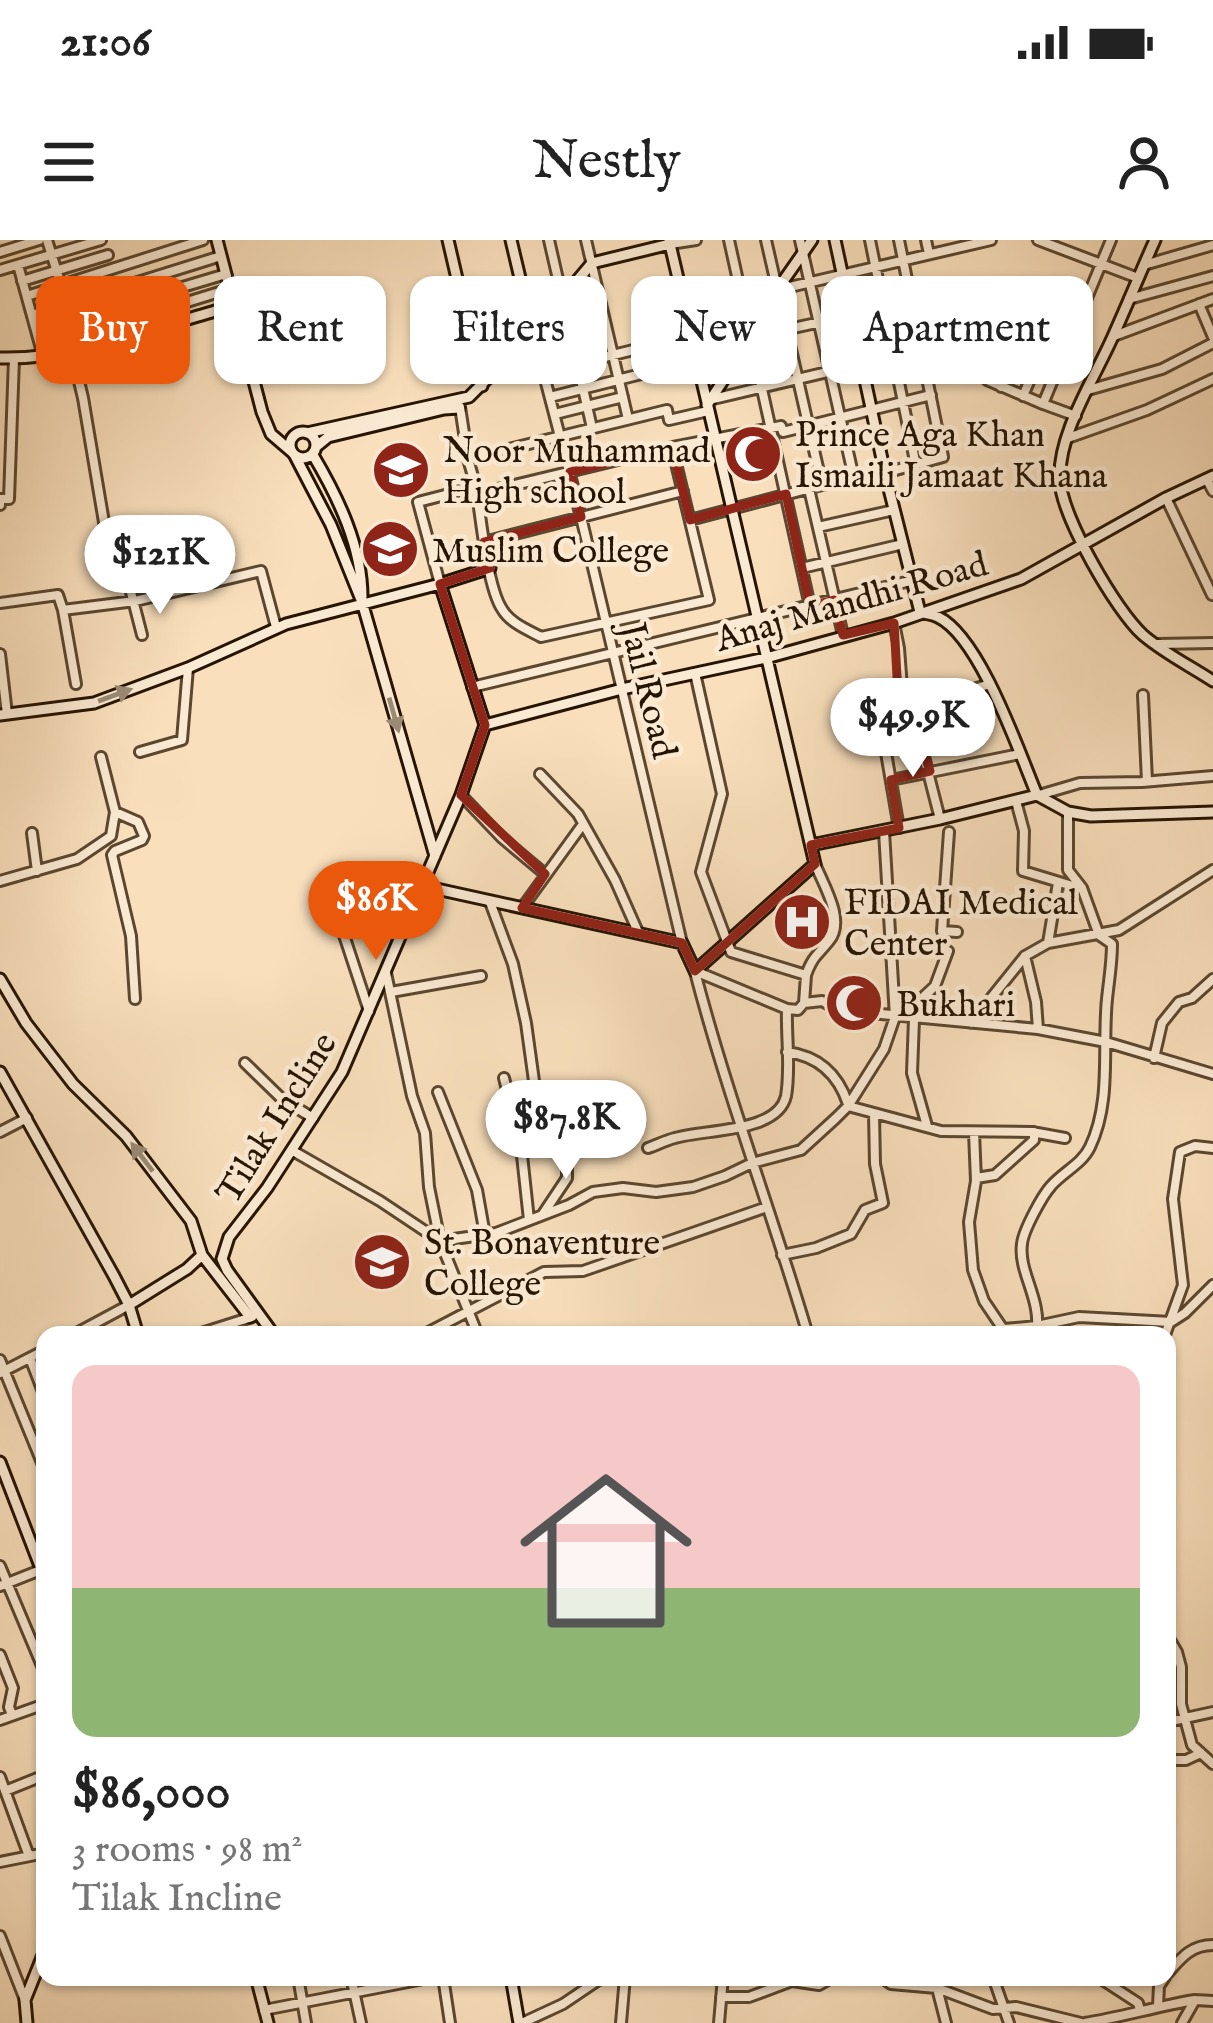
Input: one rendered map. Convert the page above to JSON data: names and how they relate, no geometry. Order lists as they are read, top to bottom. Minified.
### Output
{"streets":{"street":["Anaj Mandhi Road","Jail Road","Tilak Incline"]},"crossings":[["Anaj Mandhi Road","Jail Road"],["Anaj Mandhi Road","Tilak Incline"]],"places":{"mosque":["Prince Aga Khan Ismaili Jamaat Khana","Bukhari"],"school or university":["Noor Muhammad High school","Muslim College","St. Bonaventure College"],"hospital":["FIDAI Medical Center"]},"page":{"status":"21:06","header":"Nestly","chip":["Buy","Rent","Filters","New","Apartment"],"price":["$121K","$49.9K","$86K","$87.8K"],"list":[{"name":"$86,000","note":"3 rooms · 98 m² · Tilak Incline"}]}}
